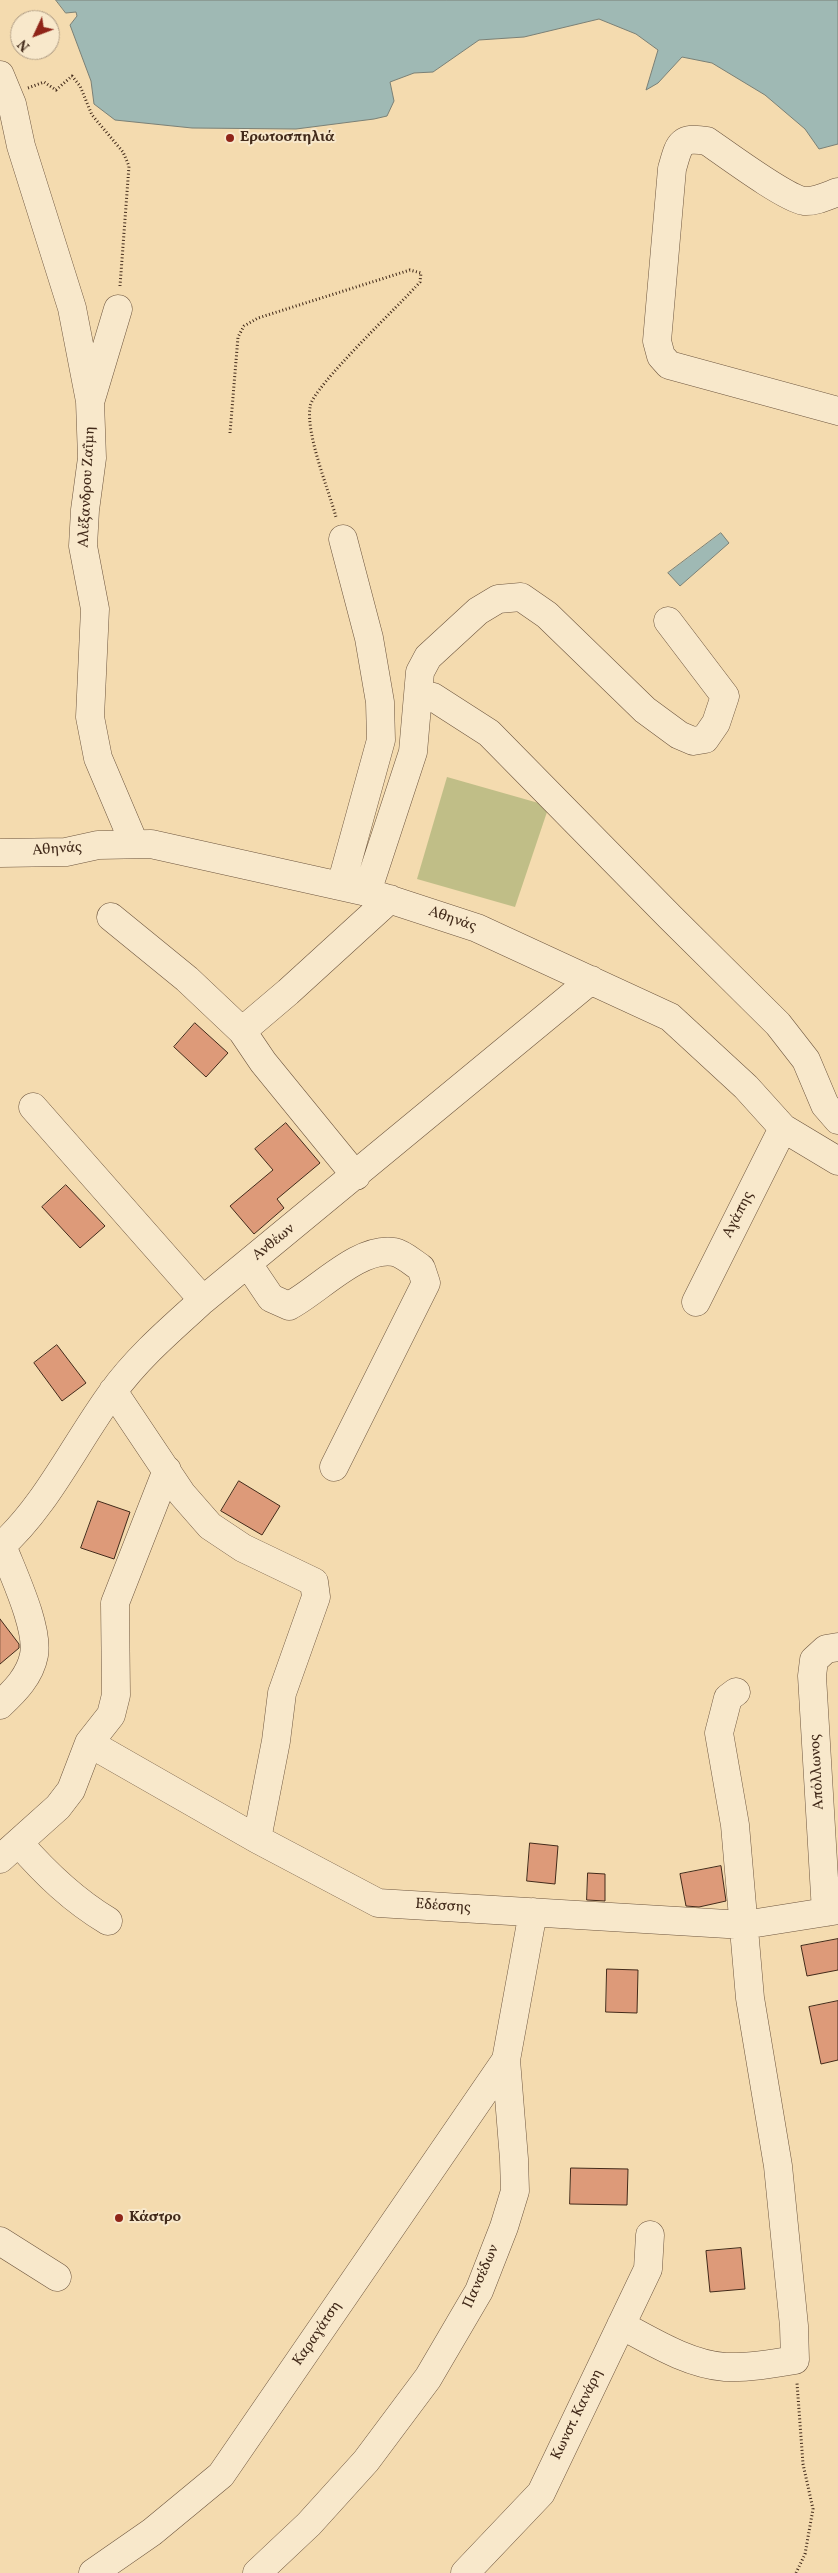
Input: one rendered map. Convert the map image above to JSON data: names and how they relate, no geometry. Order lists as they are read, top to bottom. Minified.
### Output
{"streets":{"street":["Αλέξανδρου Ζαΐμη","Αθηνάς","Αγάπης","Ανθέων","Απόλλωνος","Εδέσσης","Πανσέδων","Καραγάτση","Κωνστ. Κανάρη"]},"crossings":[["Αλέξανδρου Ζαΐμη","Αθηνάς"],["Αθηνάς","Αγάπης"],["Αθηνάς","Ανθέων"],["Απόλλωνος","Εδέσσης"],["Εδέσσης","Πανσέδων"],["Πανσέδων","Καραγάτση"]],"places":["Ερωτοσπηλιά","Κάστρο"],"north":"bottom left"}
